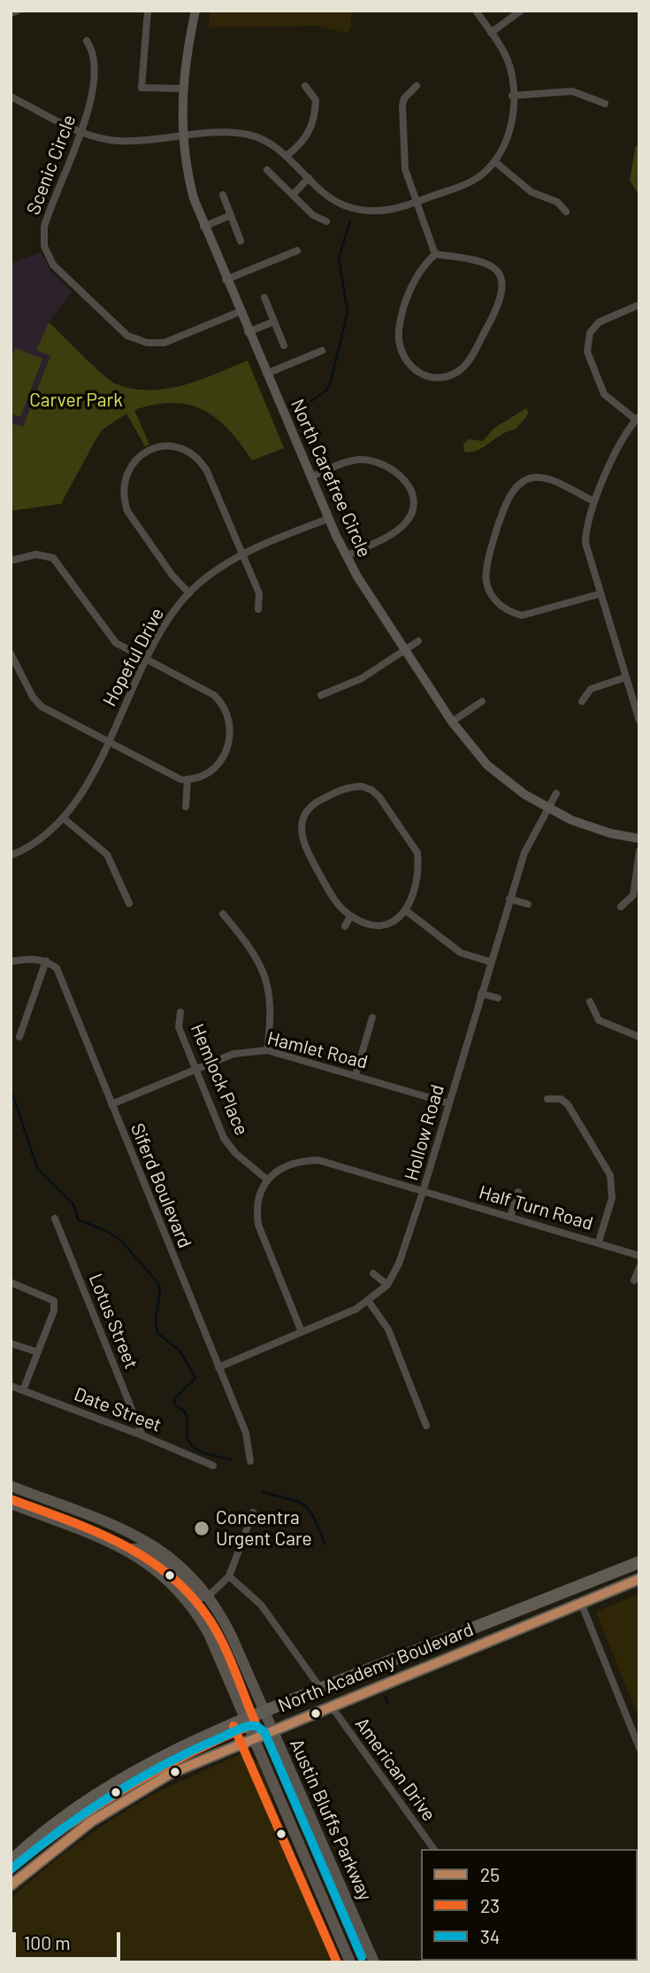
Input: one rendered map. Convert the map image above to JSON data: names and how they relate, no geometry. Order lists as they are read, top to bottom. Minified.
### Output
{"streets":{"highway":["North Academy Boulevard"],"main road":["North Carefree Circle","Austin Bluffs Parkway"],"street":["Scenic Circle","Hopeful Drive","Hamlet Road","Hemlock Place","Hollow Road","Siferd Boulevard","Half Turn Road","Lotus Street","Date Street","American Drive"]},"crossings":[["Scenic Circle","North Carefree Circle"],["North Carefree Circle","Hopeful Drive"],["North Carefree Circle","Hollow Road"],["Hamlet Road","Hemlock Place"],["Hamlet Road","Hollow Road"],["Hamlet Road","Siferd Boulevard"],["Hemlock Place","Half Turn Road"],["Hollow Road","Siferd Boulevard"],["Hollow Road","Half Turn Road"],["Lotus Street","Date Street"],["North Academy Boulevard","American Drive"],["North Academy Boulevard","Austin Bluffs Parkway"]],"parks":["Carver Park"],"places":["Concentra Urgent Care"],"lines":["transit line 23","transit line 25","transit line 34"],"legend":["25","23","34"],"scale_bar":"100 m"}
